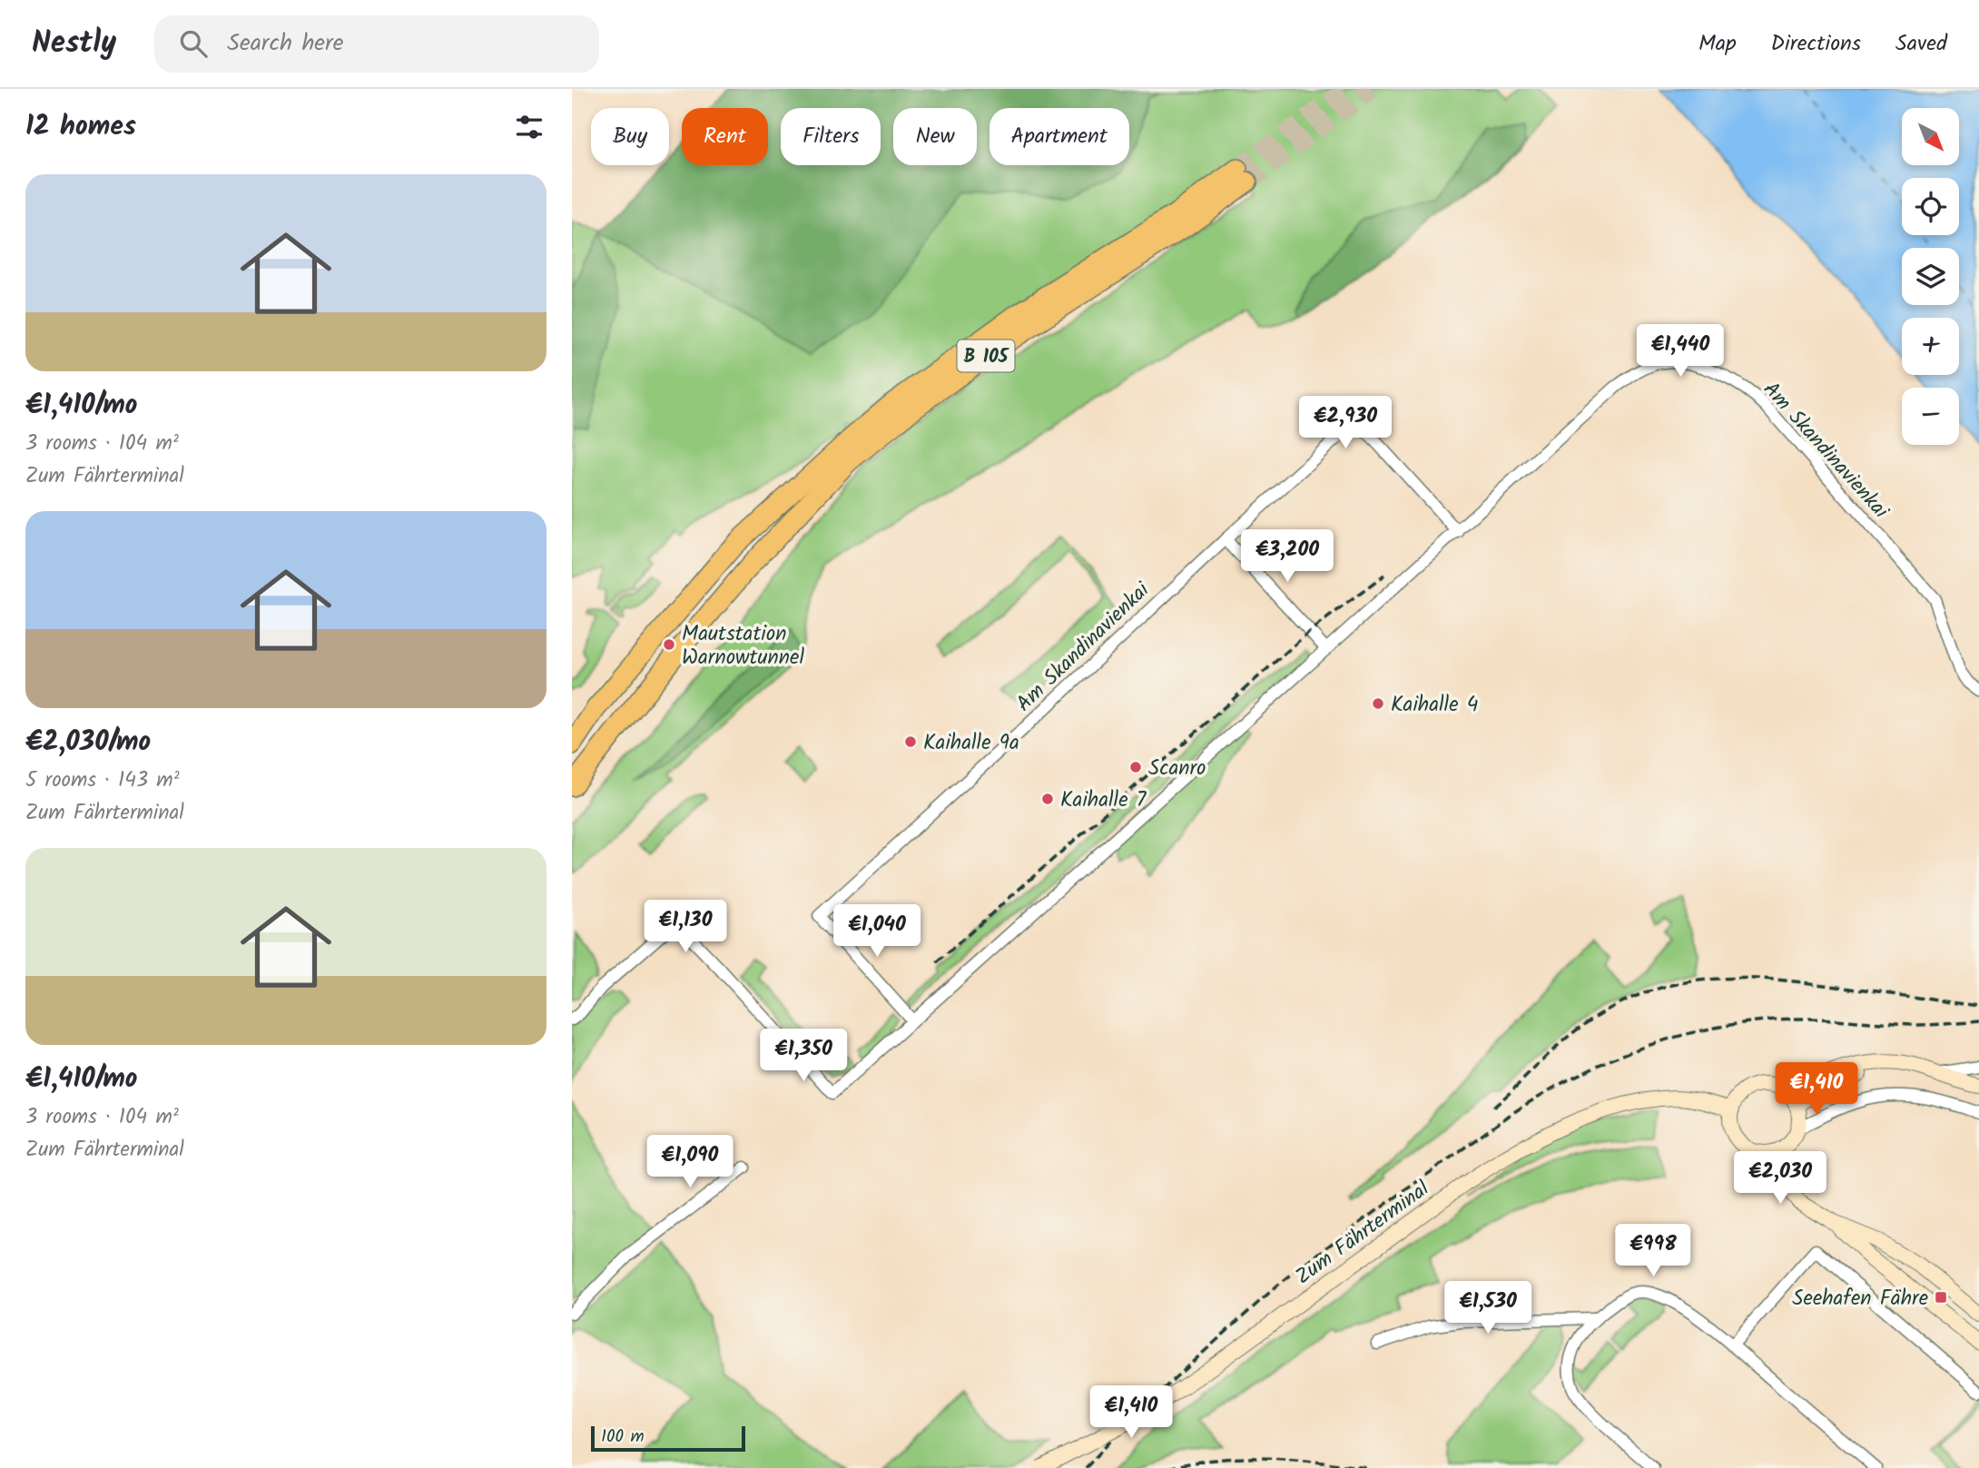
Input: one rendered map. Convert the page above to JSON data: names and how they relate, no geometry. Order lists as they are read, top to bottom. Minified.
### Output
{"streets":{"highway":["B 105"],"street":["Am Skandinavienkai","Zum Fährterminal"]},"places":{"other":["Mautstation Warnowtunnel","Kaihalle 4","Kaihalle 9a","Scanro","Kaihalle 7"],"transit":["Seehafen Fähre"]},"scale_bar":"100 m","north":"bottom right","page":{"header":"Nestly","search":"Search here","nav":["Map","Directions","Saved"],"heading":"12 homes","map_buttons":["+","−"],"chip":["Buy","Rent","Filters","New","Apartment"],"list":[{"name":"€1,410/mo","note":"3 rooms · 104 m² · Zum Fährterminal"},{"name":"€2,030/mo","note":"5 rooms · 143 m² · Zum Fährterminal"},{"name":"€1,410/mo","note":"3 rooms · 104 m² · Zum Fährterminal"}],"price":["€1,440","€2,930","€3,200","€1,130","€1,040","€1,350","€1,410","€1,090","€2,030","€998","€1,530","€1,410"],"scale":"100 m"}}
